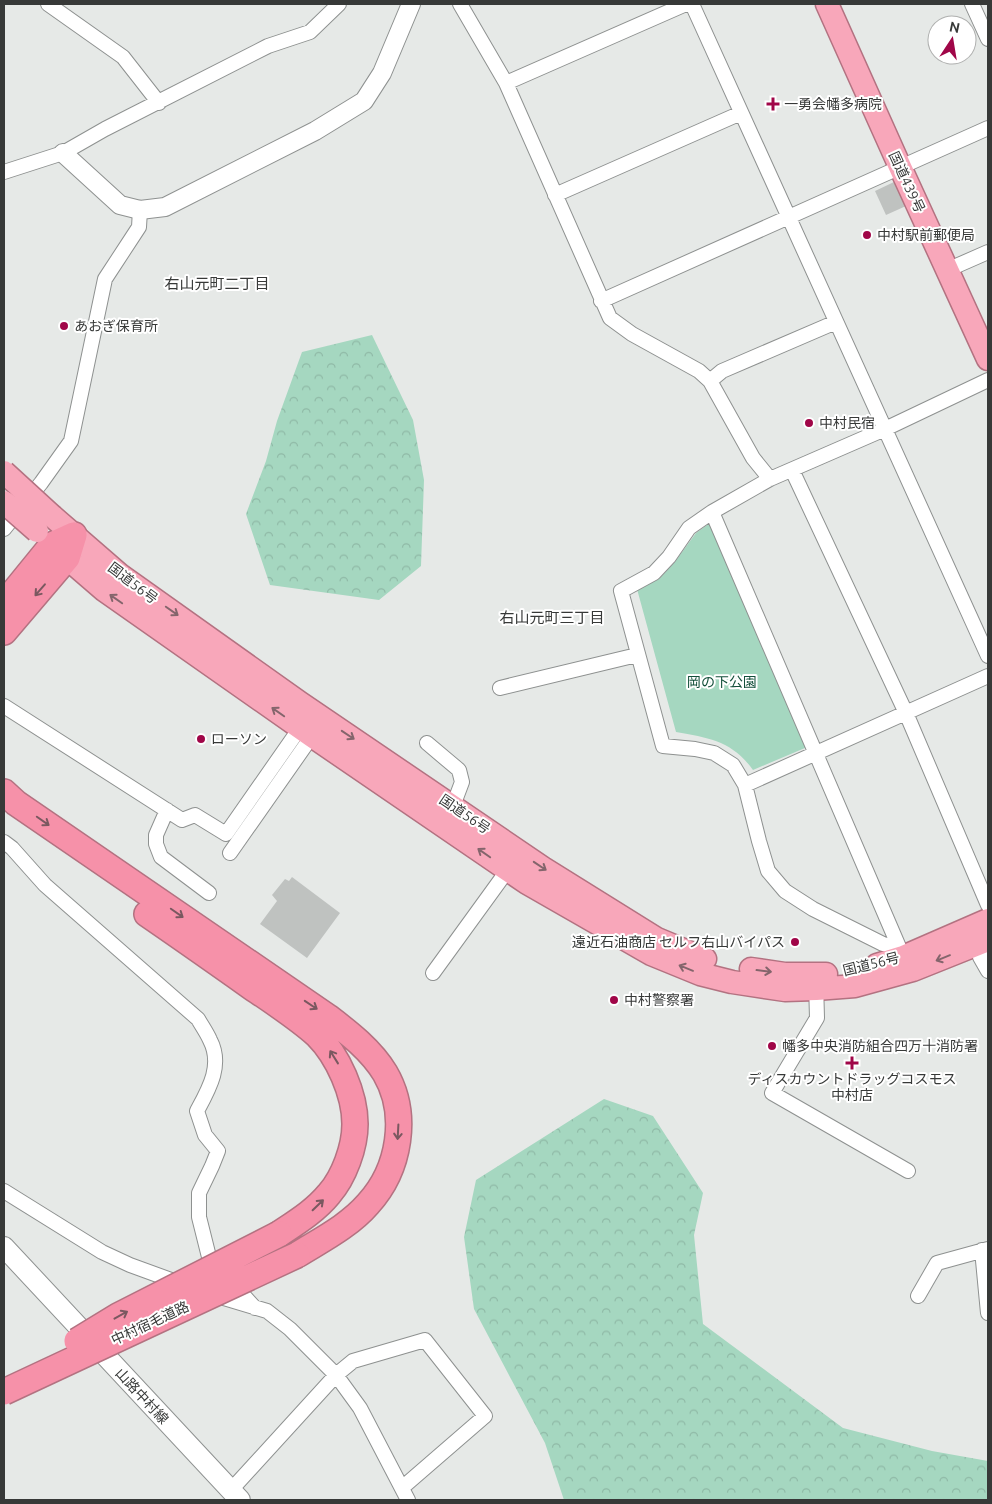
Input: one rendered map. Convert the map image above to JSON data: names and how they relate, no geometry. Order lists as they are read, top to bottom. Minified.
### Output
{"streets":{"highway":["国道439号","国道56号","中村宿毛道路"],"main road":["山路中村線"]},"districts":["右山元町二丁目","右山元町三丁目"],"parks":["岡の下公園"],"places":{"health":["一勇会幡多病院","ディスカウントドラッグコスモス 中村店"],"other":["中村駅前郵便局","あおぎ保育所","中村民宿","ローソン","遠近石油商店 セルフ右山バイパス","中村警察署","幡多中央消防組合四万十消防署"]},"north":"top"}
